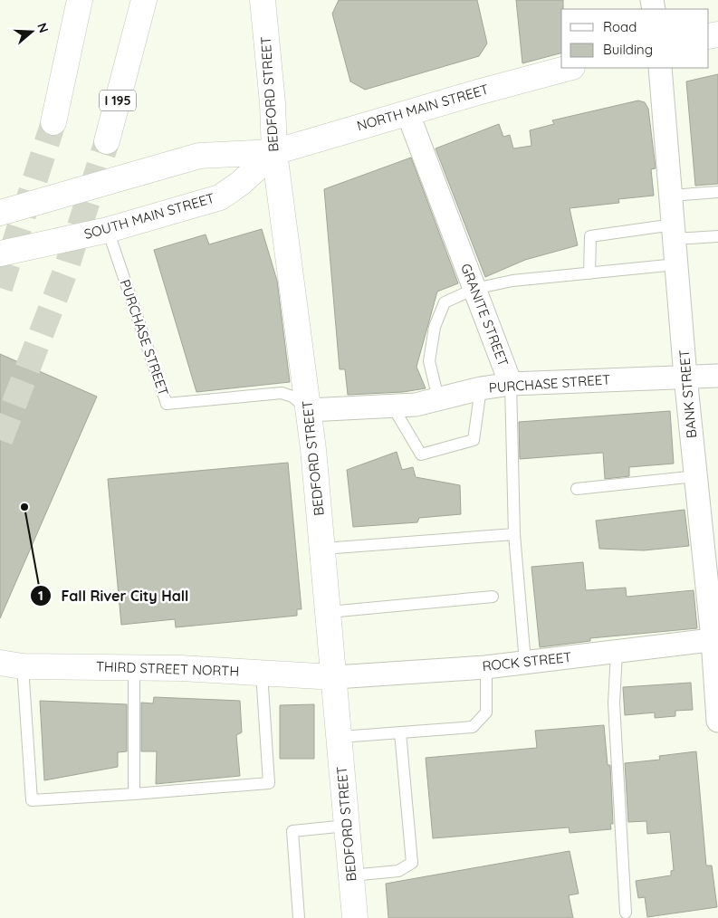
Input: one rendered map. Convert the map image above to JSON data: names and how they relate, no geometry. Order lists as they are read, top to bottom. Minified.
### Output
{"streets":{"main road":["BEDFORD STREET","I 195","NORTH MAIN STREET","SOUTH MAIN STREET","THIRD STREET NORTH"],"street":["GRANITE STREET","PURCHASE STREET","BANK STREET","ROCK STREET"]},"crossings":[["BEDFORD STREET","NORTH MAIN STREET"],["BEDFORD STREET","SOUTH MAIN STREET"],["BEDFORD STREET","PURCHASE STREET"],["BEDFORD STREET","ROCK STREET"],["BEDFORD STREET","THIRD STREET NORTH"],["NORTH MAIN STREET","SOUTH MAIN STREET"],["NORTH MAIN STREET","GRANITE STREET"],["SOUTH MAIN STREET","PURCHASE STREET"],["GRANITE STREET","PURCHASE STREET"],["GRANITE STREET","ROCK STREET"],["PURCHASE STREET","BANK STREET"],["BANK STREET","ROCK STREET"],["ROCK STREET","THIRD STREET NORTH"]],"places":["Fall River City Hall"],"legend":["Road","Building"],"north":"right"}
